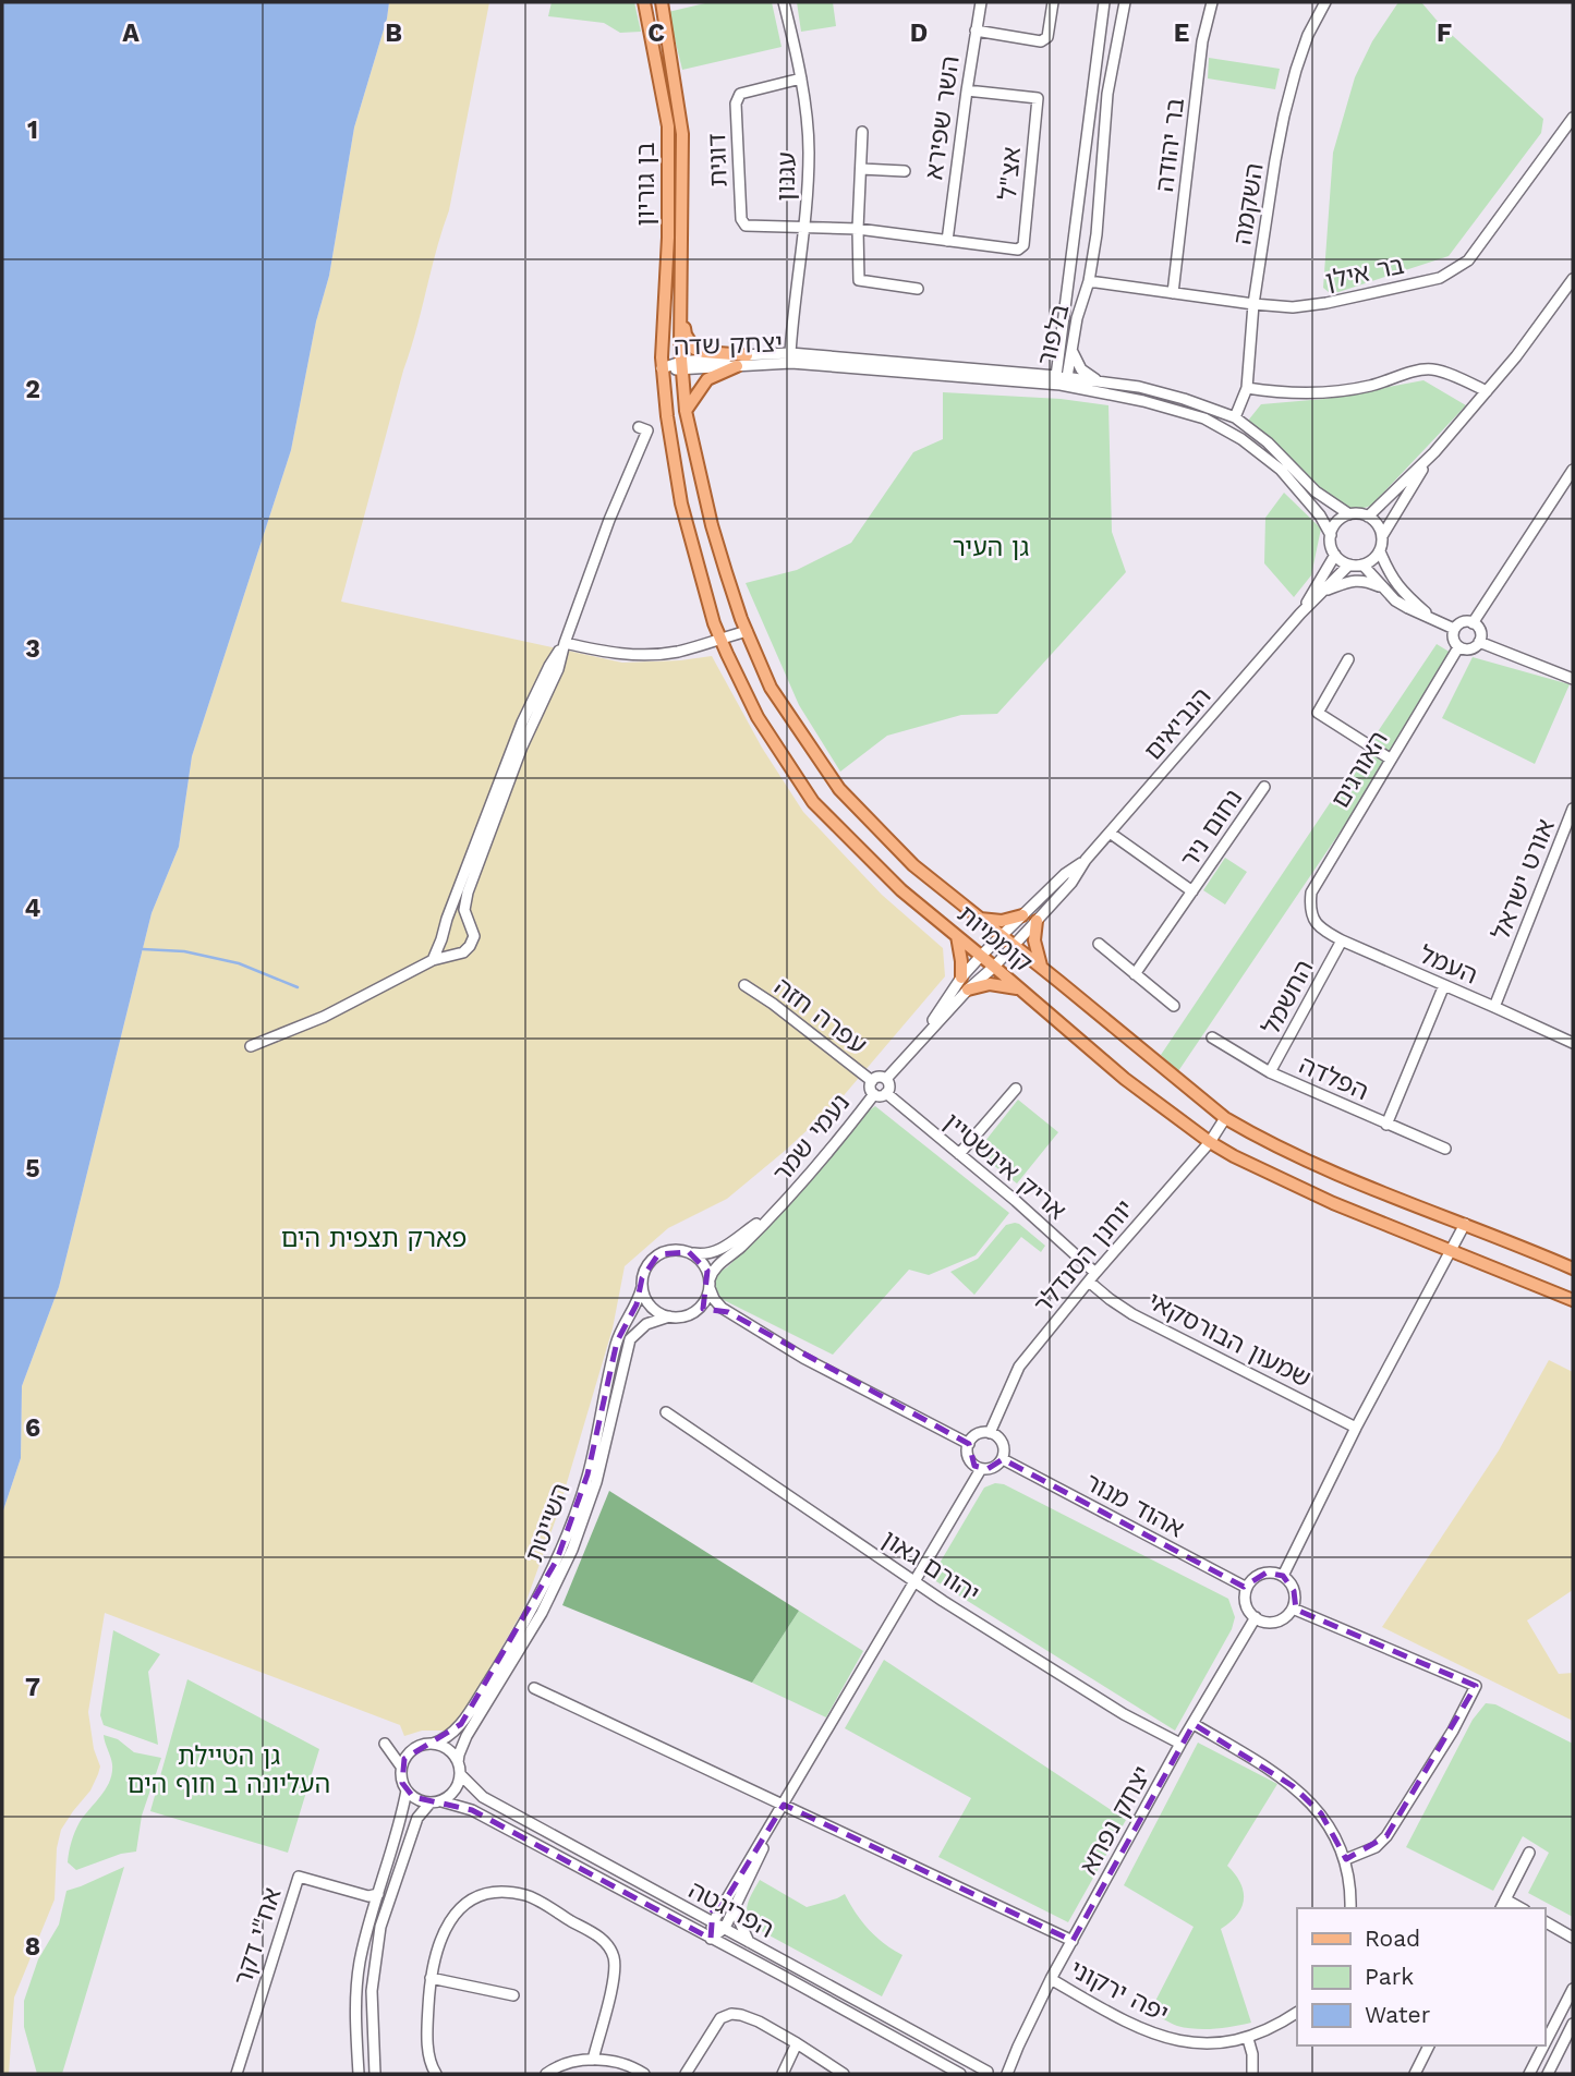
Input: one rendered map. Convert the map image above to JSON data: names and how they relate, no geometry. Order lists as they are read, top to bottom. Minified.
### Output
{"streets":{"main road":["בן גוריון","קוממיות"],"street":["השר שפירא","בר יהודה","דוגית","אצ\"ל","עגנון","השקמה","בר אילן","בלפור","יצחק שדה","הנביאים","האורגים","נחום ניר","אורט ישראל","העמל","החשמל","עפרה חזה","הפלדה","נעמי שמר","אריק אינשטיין","יוחנן הסנדלר","שמעון הבורסקאי","אהוד מנור","השייטת","יהורם גאון","יצחק נפחא","הפריגטה","אח\"י דקר","יפה ירקוני"]},"crossings":[["השר שפירא","אצ\"ל"],["בר יהודה","בר אילן"],["דוגית","עגנון"],["עגנון","יצחק שדה"],["בן גוריון","יצחק שדה"],["בן גוריון","קוממיות"],["השקמה","בר אילן"],["השקמה","יצחק שדה"],["בר אילן","בלפור"],["בלפור","יצחק שדה"],["יצחק שדה","הנביאים"],["יצחק שדה","קוממיות"],["הנביאים","נחום ניר"],["הנביאים","קוממיות"],["האורגים","העמל"],["אורט ישראל","העמל"],["קוממיות","יוחנן הסנדלר"],["העמל","החשמל"],["החשמל","הפלדה"],["עפרה חזה","נעמי שמר"],["עפרה חזה","אריק אינשטיין"],["נעמי שמר","אריק אינשטיין"],["נעמי שמר","השייטת"],["אריק אינשטיין","יוחנן הסנדלר"],["אריק אינשטיין","שמעון הבורסקאי"],["יוחנן הסנדלר","שמעון הבורסקאי"],["יוחנן הסנדלר","אהוד מנור"],["אהוד מנור","יצחק נפחא"],["השייטת","הפריגטה"],["יהורם גאון","יצחק נפחא"],["יצחק נפחא","יפה ירקוני"]],"parks":["גן העיר","פארק תצפית הים","גן הטיילת העליונה ב חוף הים"],"legend":["Road","Park","Water"],"grid":{"columns":["A","B","C","D","E","F"],"rows":["1","2","3","4","5","6","7","8"]}}
